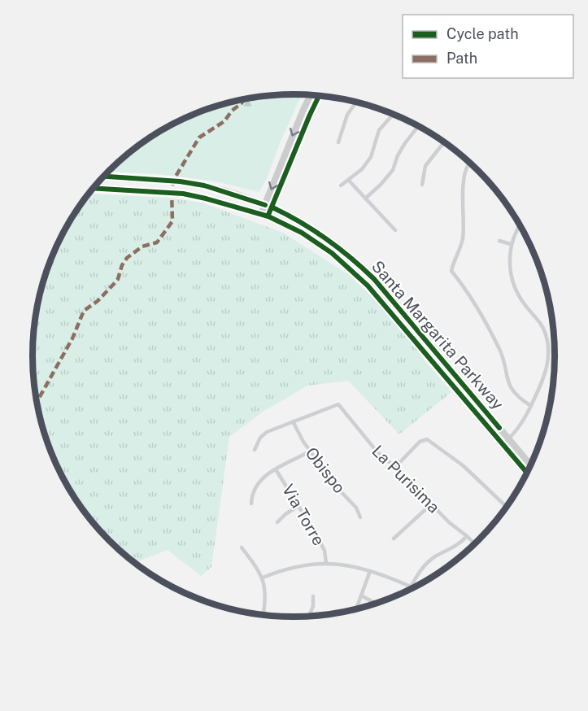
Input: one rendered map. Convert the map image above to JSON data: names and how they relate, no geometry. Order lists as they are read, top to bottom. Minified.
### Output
{"streets":{"main road":["Santa Margarita Parkway"],"street":["Obispo","La Purisima","Via Torre"]},"crossings":[["Obispo","La Purisima"]],"legend":["Cycle path","Path"]}
